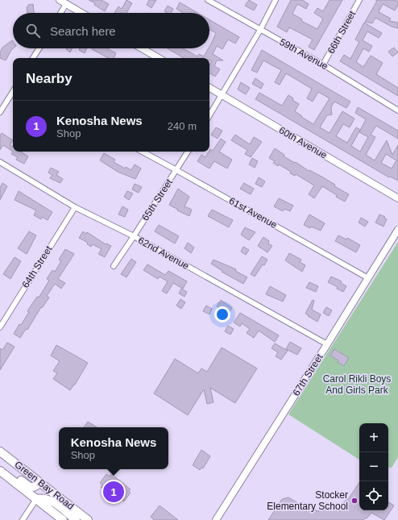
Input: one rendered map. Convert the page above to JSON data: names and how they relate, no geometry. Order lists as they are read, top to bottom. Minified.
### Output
{"streets":{"main road":["Green Bay Road"],"street":["66th Street","59th Avenue","60th Avenue","65th Street","61st Avenue","62nd Avenue","64th Street","67th Street"]},"crossings":[["66th Street","59th Avenue"],["65th Street","61st Avenue"],["65th Street","62nd Avenue"],["61st Avenue","67th Street"],["62nd Avenue","64th Street"],["62nd Avenue","67th Street"]],"parks":["Carol Rikli Boys And Girls Park"],"places":["Stocker Elementary School"],"page":{"search":"Search here","heading":"Nearby","list":[{"mark":"1","name":"Kenosha News","note":"Shop","value":"240 m"}],"map_buttons":["+","−"],"popup":["Kenosha News","Shop"],"pins":"1"}}
